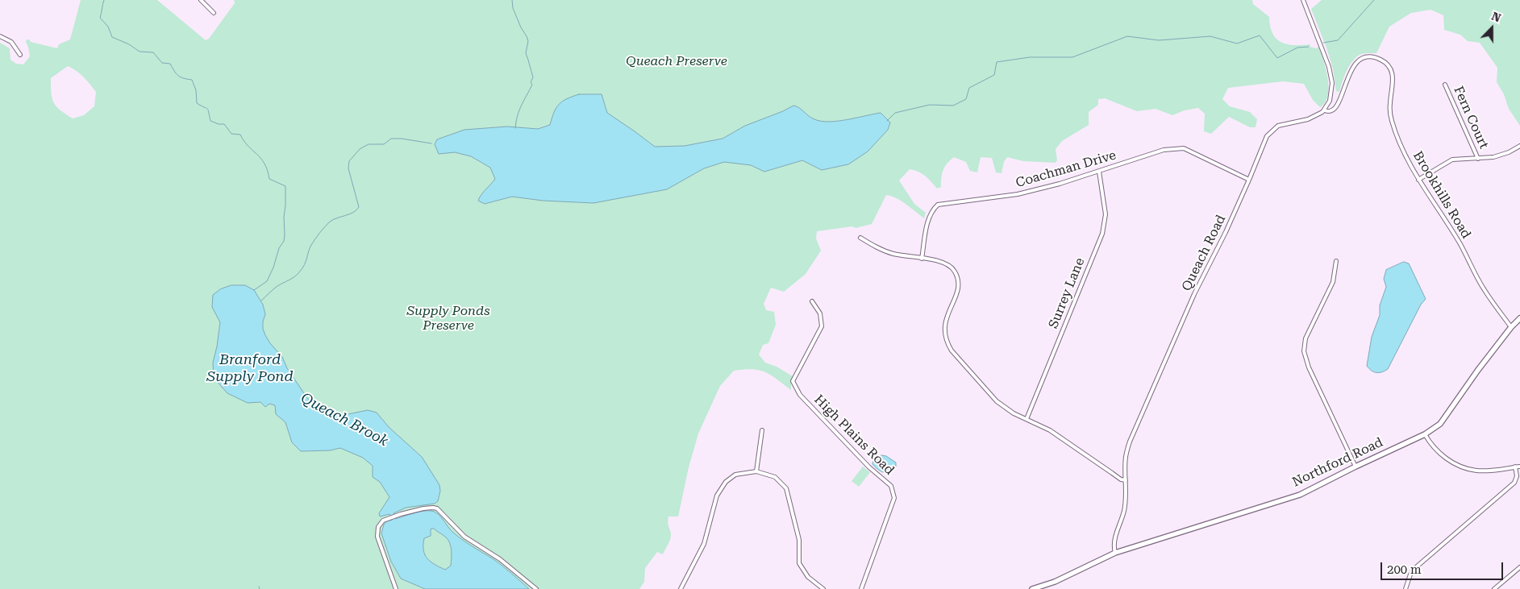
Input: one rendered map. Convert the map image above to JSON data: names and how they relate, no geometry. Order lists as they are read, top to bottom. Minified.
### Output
{"streets":{"street":["Fern Court","Coachman Drive","Brookhills Road","Queach Road","Surrey Lane","High Plains Road","Northford Road"]},"crossings":[["Coachman Drive","Queach Road"],["Coachman Drive","Surrey Lane"],["Brookhills Road","Queach Road"],["Brookhills Road","Northford Road"],["Queach Road","Northford Road"]],"water":["Branford Supply Pond","Queach Brook"],"parks":["Queach Preserve","Supply Ponds Preserve"],"scale_bar":"200 m","north":"top"}
